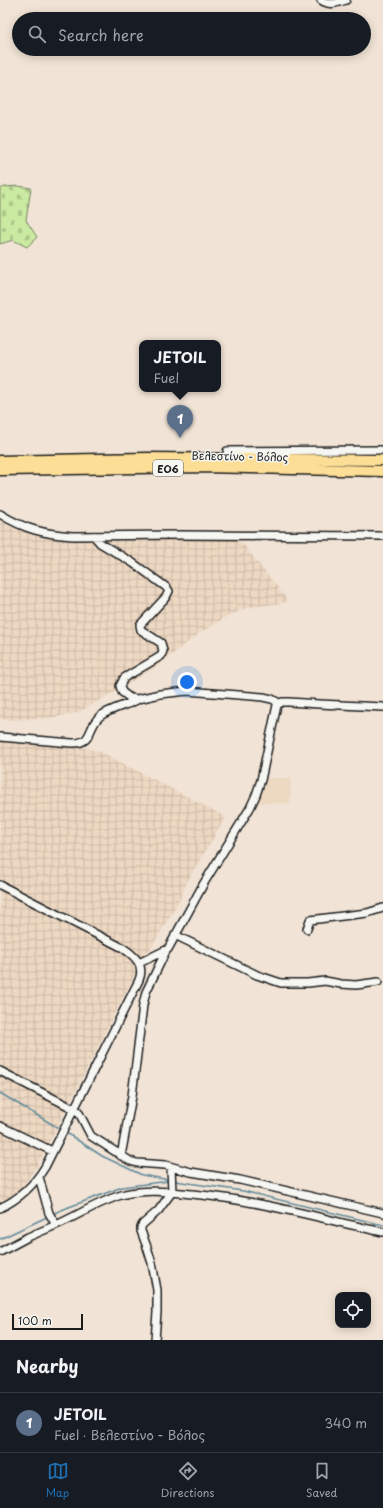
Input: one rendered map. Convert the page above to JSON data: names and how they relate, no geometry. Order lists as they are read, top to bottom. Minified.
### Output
{"streets":{"highway":["Βελεστίνο - Βόλος","ΕΟ6"]},"scale_bar":"100 m","page":{"search":"Search here","popup":["JETOIL","Fuel"],"pins":"1","scale":"100 m","heading":"Nearby","list":[{"mark":"1","name":"JETOIL","note":"Fuel · Βελεστίνο - Βόλος","value":"340 m"}],"nav":["Map","Directions","Saved"]}}
